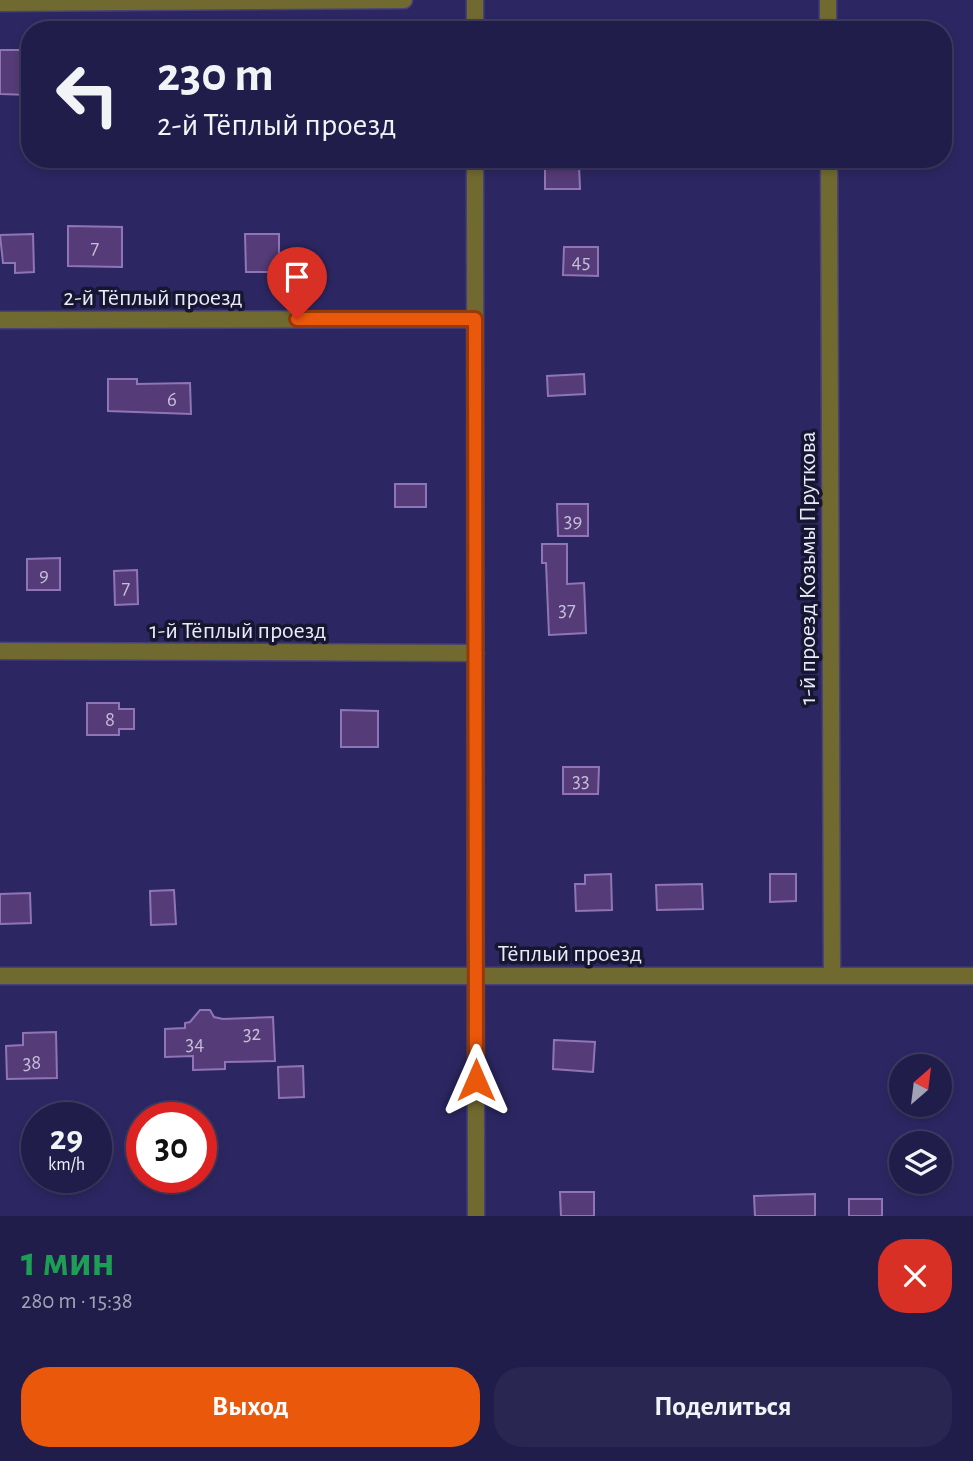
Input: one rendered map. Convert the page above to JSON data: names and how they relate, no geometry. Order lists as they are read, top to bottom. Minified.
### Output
{"streets":{"street":["2-й Тёплый проезд","1-й проезд Козьмы Пруткова","1-й Тёплый проезд","Тёплый проезд"]},"crossings":[["1-й проезд Козьмы Пруткова","Тёплый проезд"]],"house_numbers":["7","45","6","39","9","7","37","8","33","32","34","38"],"north":"top right","page":{"turn":["230 m","2-й Тёплый проезд"],"speed":"29 km/h","limit":"30","heading":["1 мин","280 m · 15:38"],"buttons":["Выход","Поделиться"]}}
